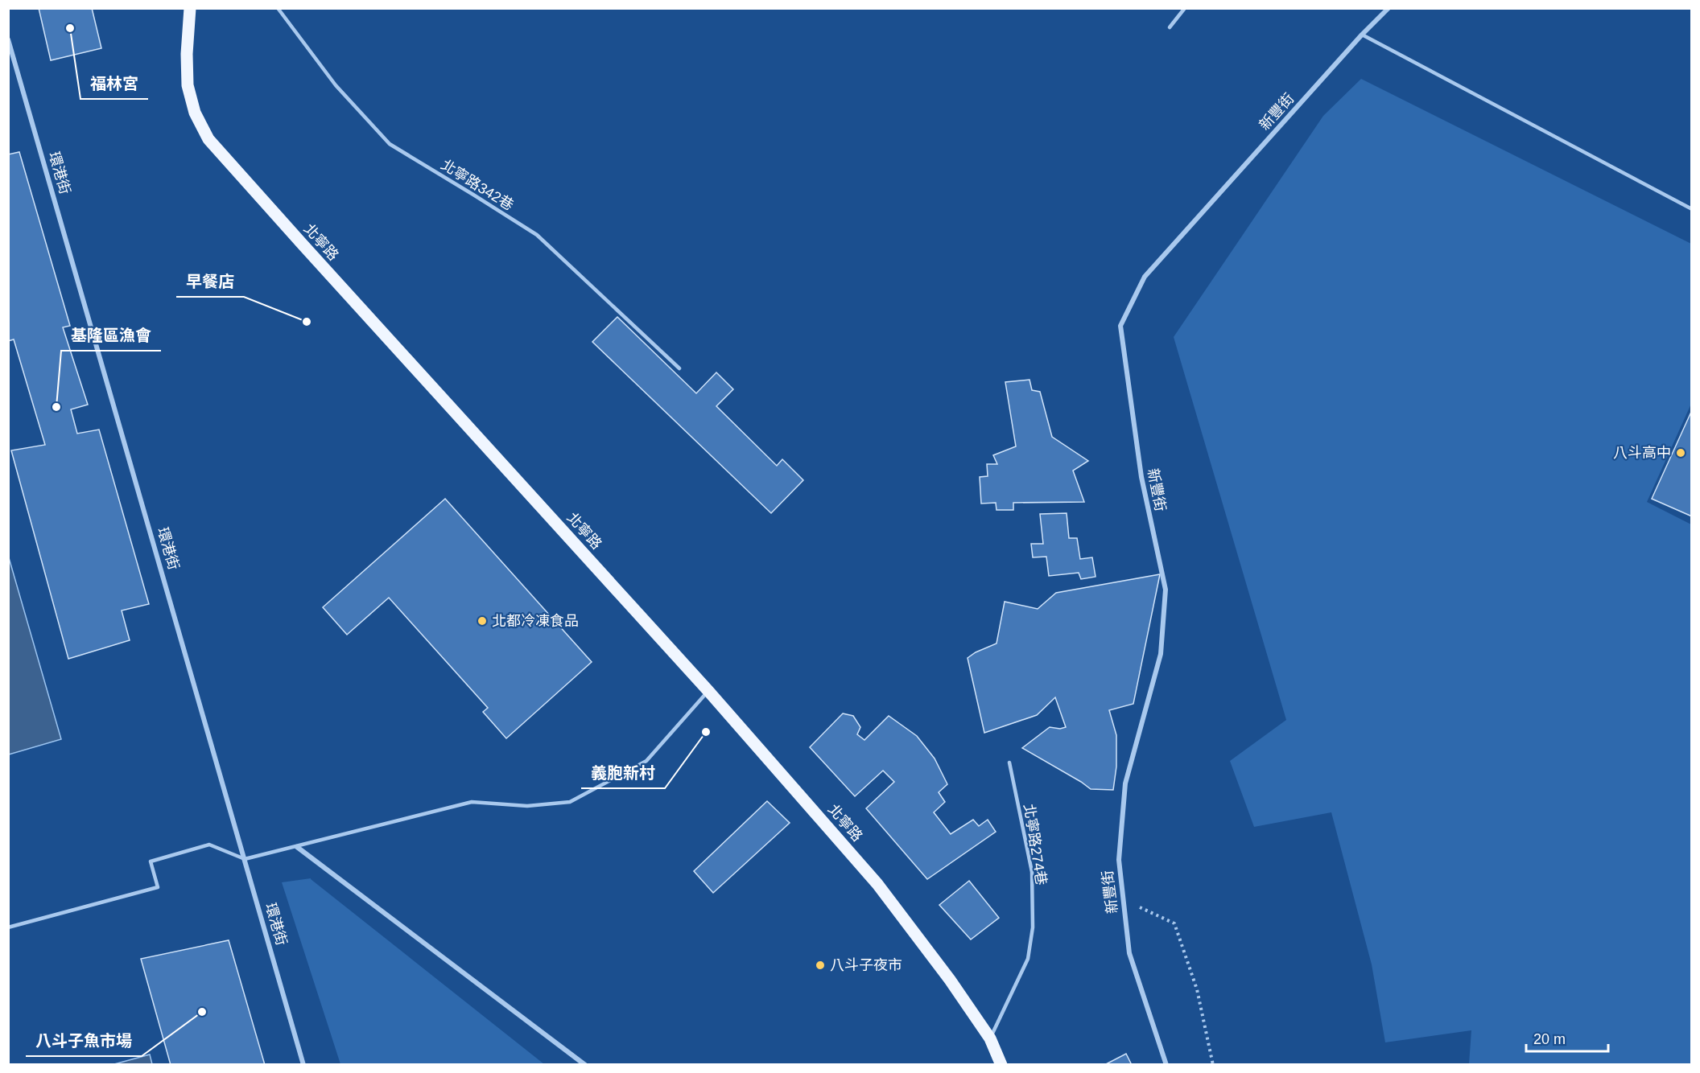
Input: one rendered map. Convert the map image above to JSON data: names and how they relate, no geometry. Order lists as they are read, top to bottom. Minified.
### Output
{"streets":{"main road":["北寧路"],"street":["新豐街","環港街"],"lane":["北寧路342巷","北寧路274巷"]},"crossings":[["北寧路","北寧路274巷"]],"places":["福林宮","早餐店","基隆區漁會","八斗高中","北都冷凍食品","義胞新村","八斗子夜市","八斗子魚市場"],"scale_bar":"20 m"}
